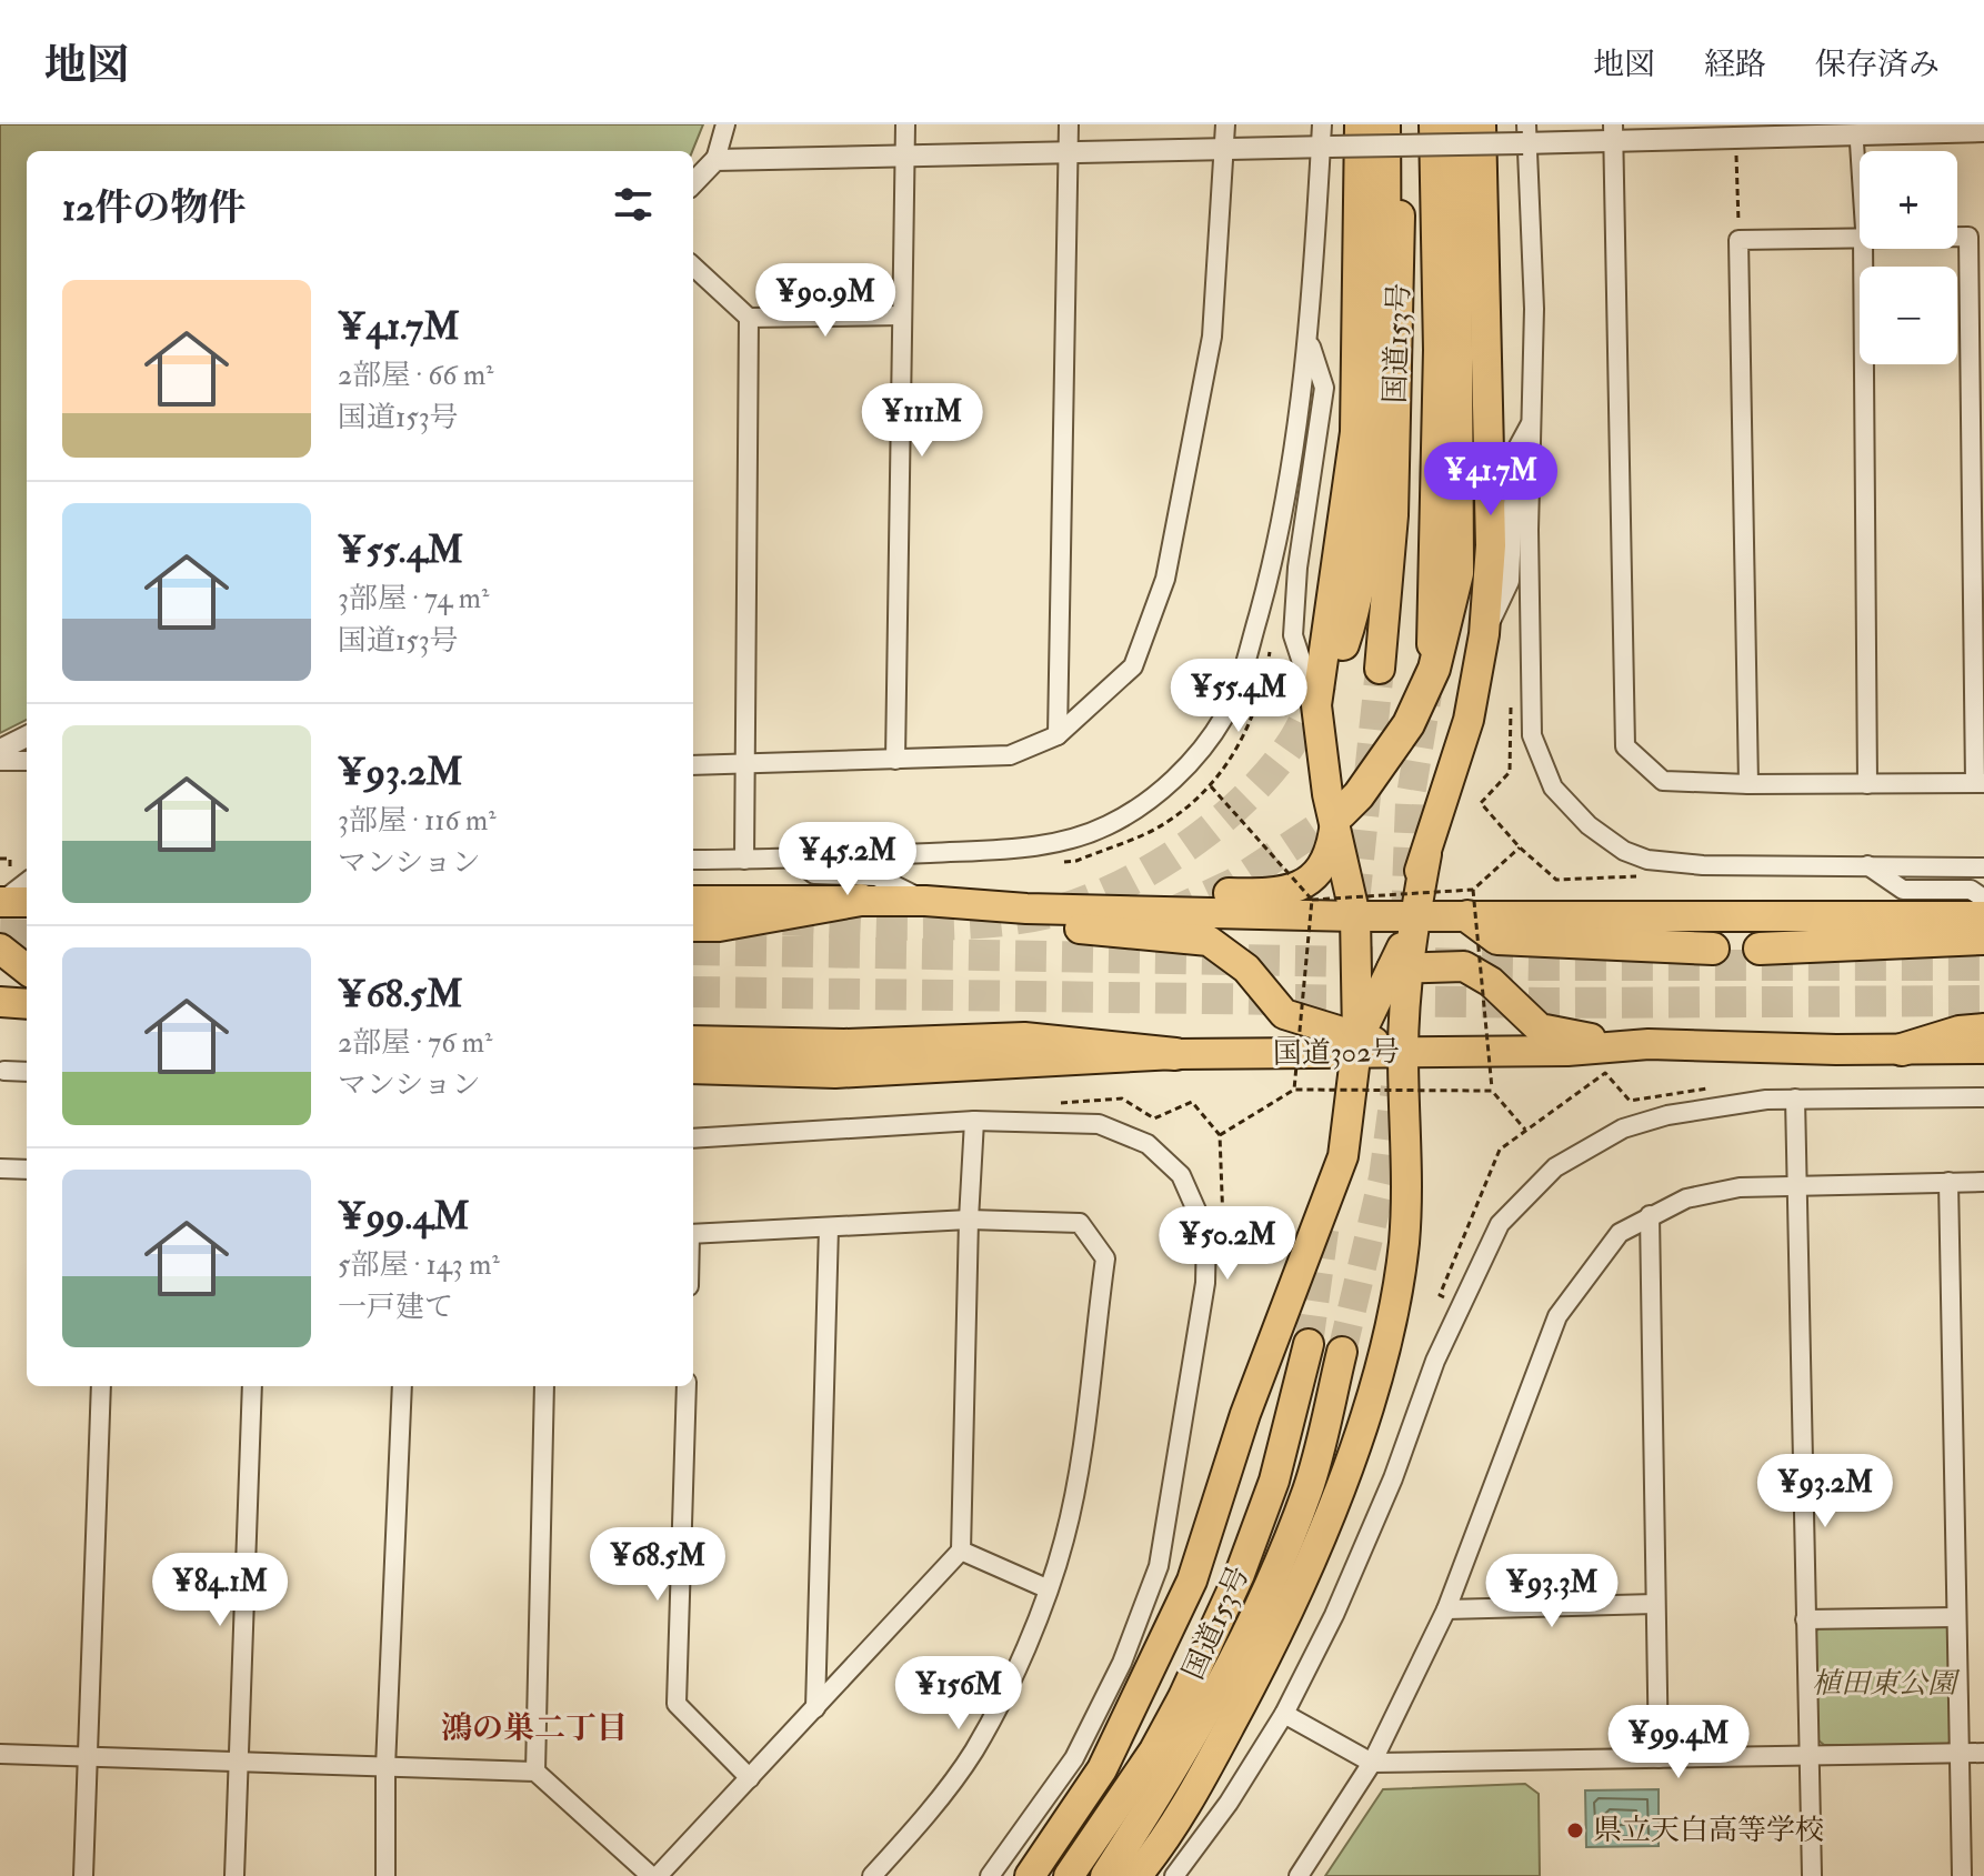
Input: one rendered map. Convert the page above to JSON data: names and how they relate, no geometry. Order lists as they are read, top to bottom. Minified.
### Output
{"streets":{"highway":["国道153号","国道302号"]},"districts":["鴻の巣二丁目"],"parks":["植田東公園"],"places":["県立天白高等学校"],"page":{"header":"地図","nav":["地図","経路","保存済み"],"map_buttons":["+","−"],"heading":"12件の物件","list":[{"name":"¥41.7M","note":"2部屋 · 66 m² · 国道153号"},{"name":"¥55.4M","note":"3部屋 · 74 m² · 国道153号"},{"name":"¥93.2M","note":"3部屋 · 116 m² · マンション"},{"name":"¥68.5M","note":"2部屋 · 76 m² · マンション"},{"name":"¥99.4M","note":"5部屋 · 143 m² · 一戸建て"}],"price":["¥90.9M","¥111M","¥41.7M","¥55.4M","¥45.2M","¥50.2M","¥93.2M","¥68.5M","¥84.1M","¥93.3M","¥156M","¥99.4M"]}}
